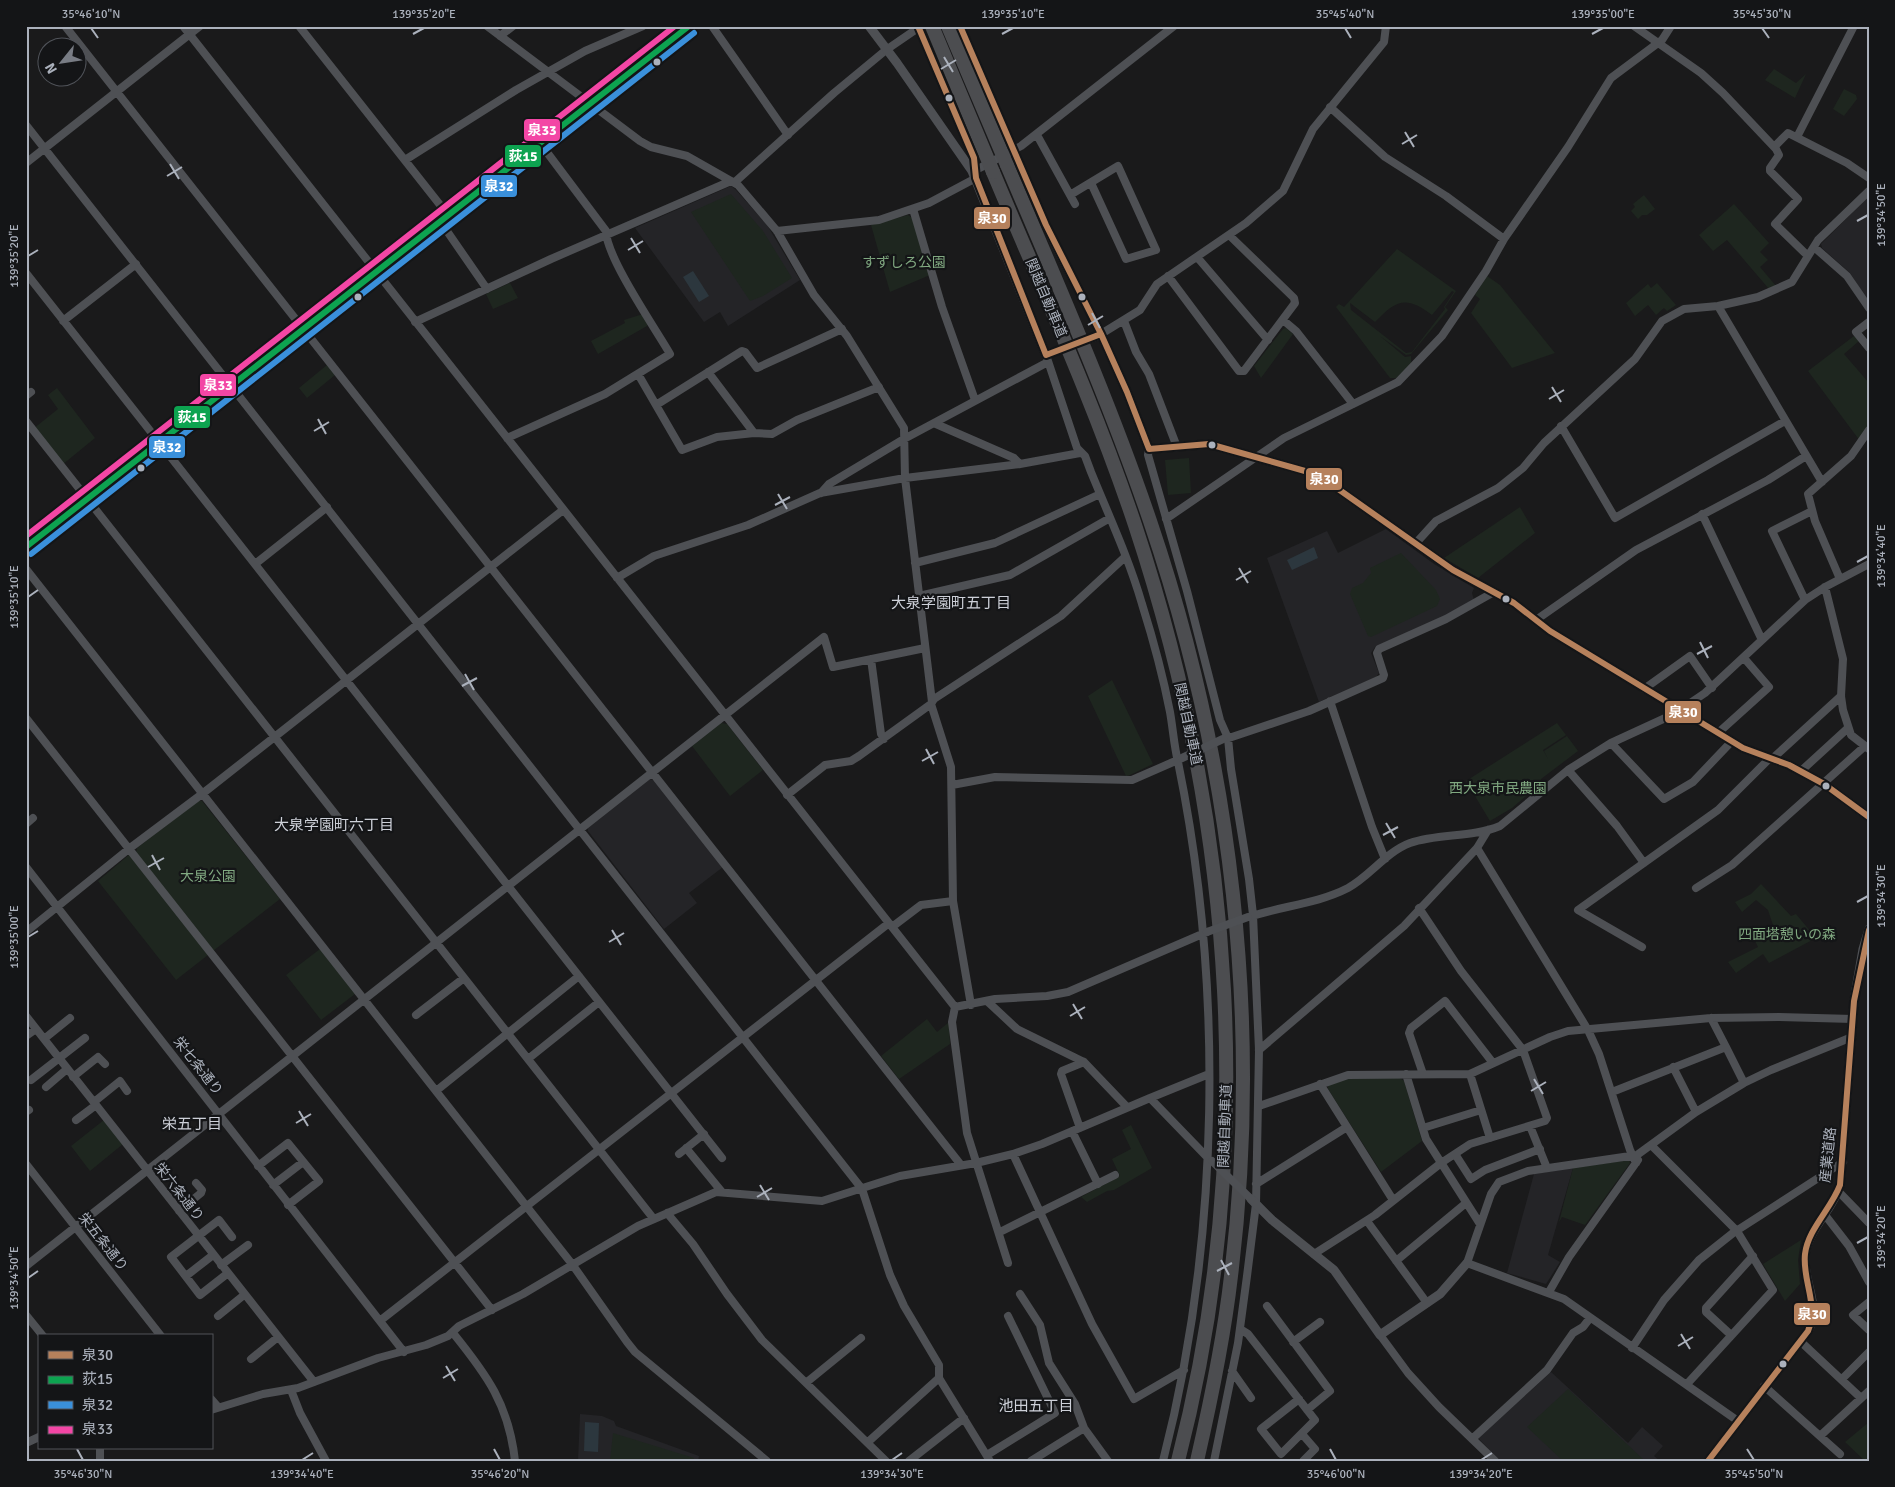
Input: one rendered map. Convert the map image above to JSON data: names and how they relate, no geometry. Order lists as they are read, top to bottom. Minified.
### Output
{"streets":{"highway":["関越自動車道"],"street":["栄七条通り","産業道路","栄六条通り","栄五条通り"]},"districts":["大泉学園町五丁目","大泉学園町六丁目","栄五丁目","池田五丁目"],"parks":["すずしろ公園","西大泉市民農園","大泉公園","四面塔憩いの森"],"lines":["transit line 泉30","transit line 荻15","transit line 泉33","transit line 泉32"],"legend":["泉30","荻15","泉32","泉33"],"north":"bottom left","coordinates":["35°46'10\"N","139°35'20\"E","139°35'10\"E","35°45'40\"N","139°35'00\"E","35°45'30\"N","139°34'50\"E","139°34'40\"E","139°34'30\"E","139°34'20\"E","35°46'30\"N","35°46'20\"N","35°46'00\"N","35°45'50\"N"]}
